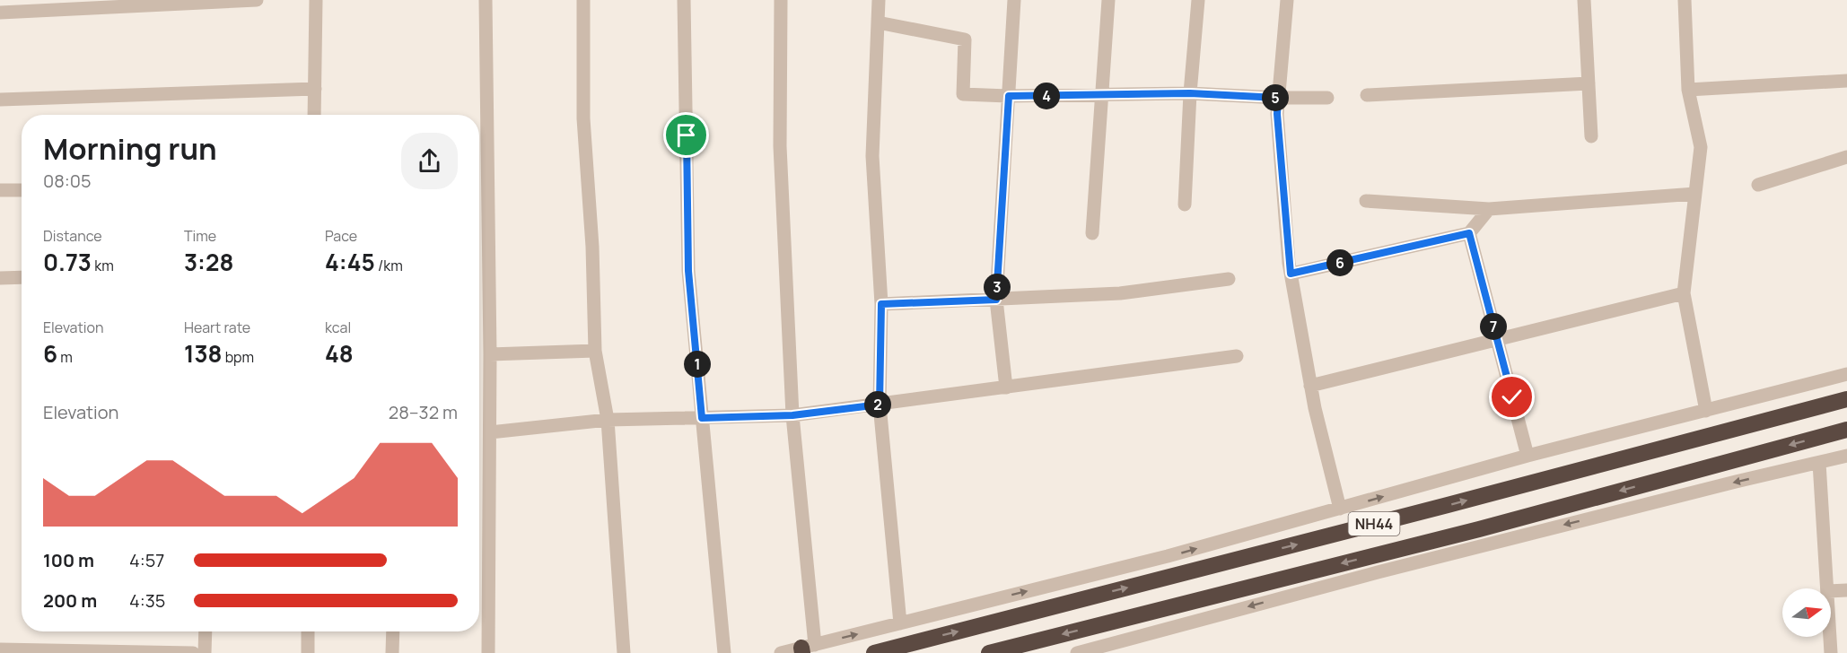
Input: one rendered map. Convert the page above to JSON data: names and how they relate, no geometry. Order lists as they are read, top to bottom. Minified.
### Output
{"streets":{"highway":["NH44"]},"north":"right","page":{"pins":["4","5","6","3","7","1","2"],"heading":["Morning run","08:05"],"stats":[["Distance","0.73 km"],["Time","3:28"],["Pace","4:45 /km"],["Elevation","6 m"],["Heart rate","138 bpm"],["kcal","48"]],"chart":["Elevation","28–32 m"],"list":[{"name":"100 m","note":"4:57"},{"name":"200 m","note":"4:35"}]}}
